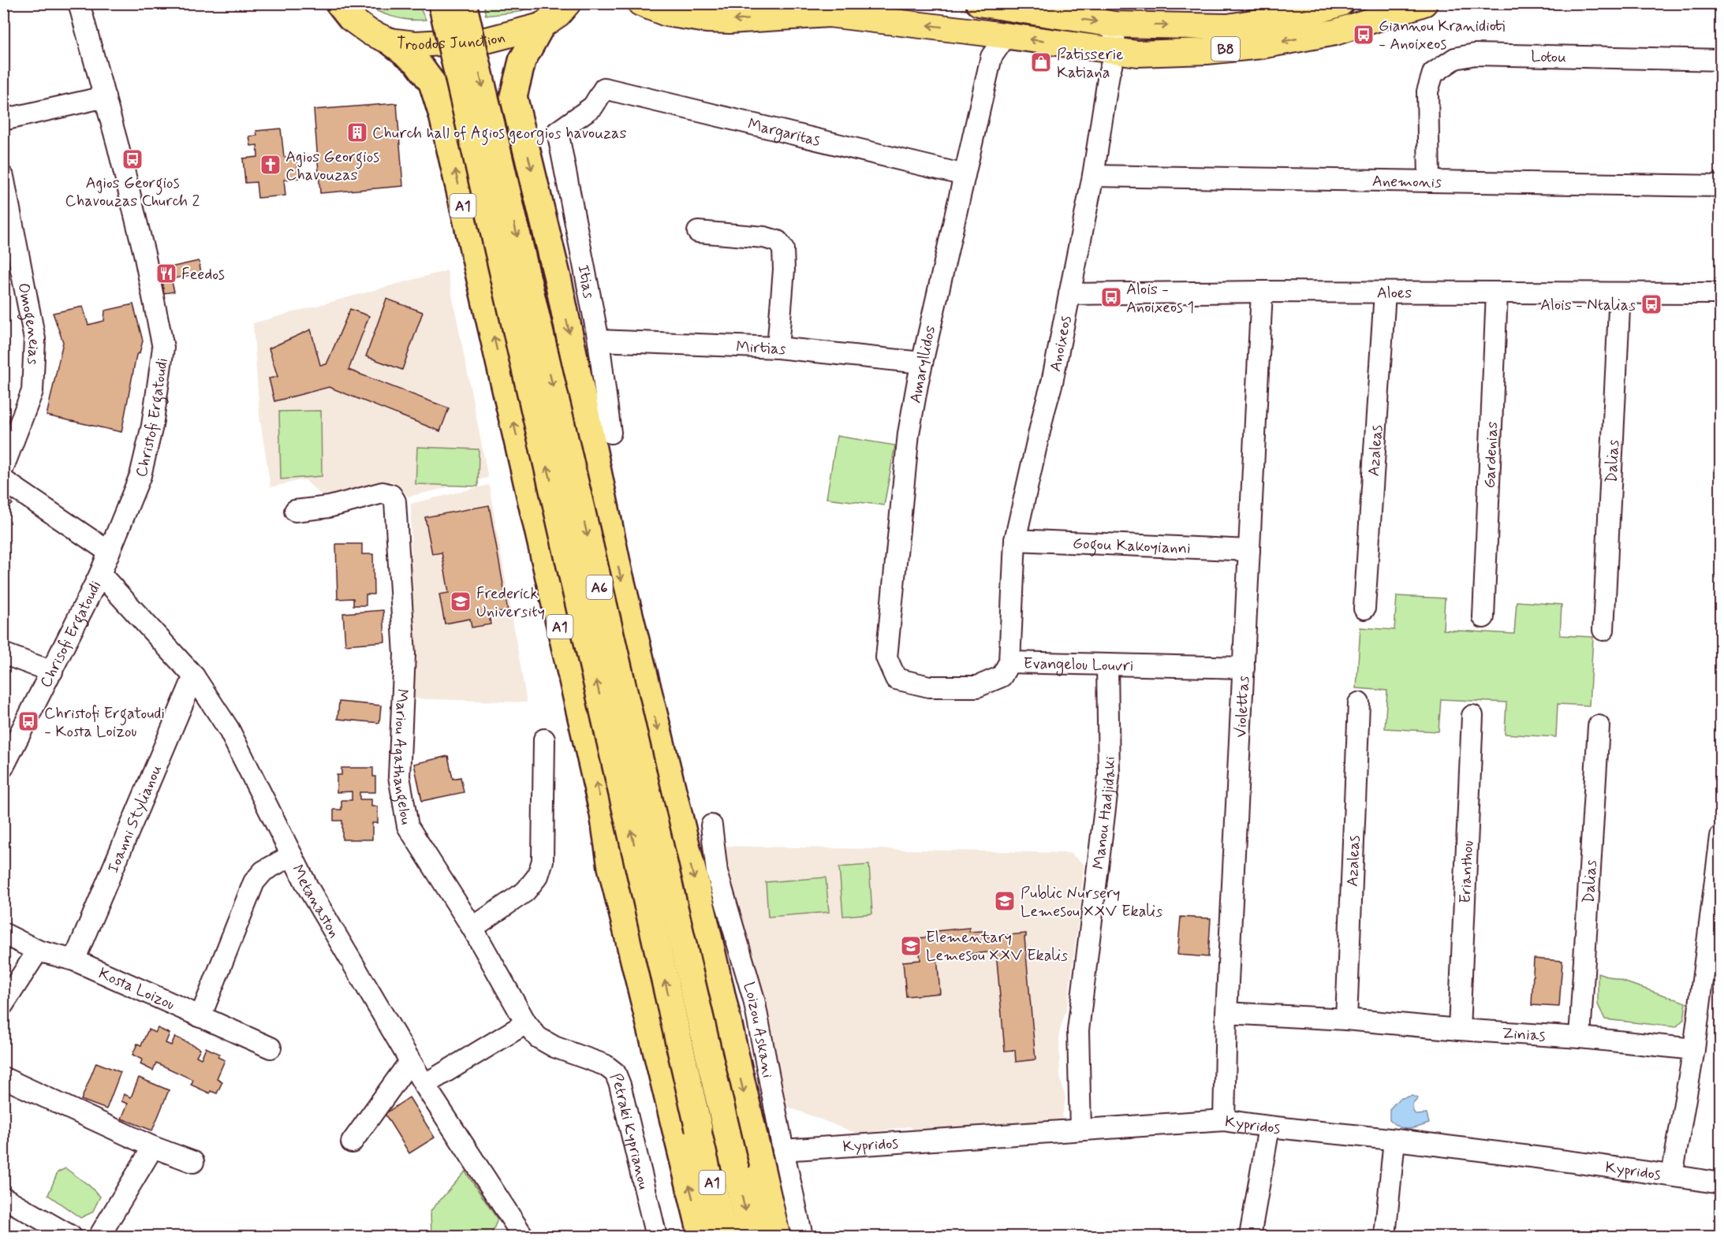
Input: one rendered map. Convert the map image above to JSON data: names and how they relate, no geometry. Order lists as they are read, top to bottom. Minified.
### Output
{"streets":{"highway":["A1","A6"],"main road":["Troodos Junction","B8"],"street":["Lotou","Margaritas","Anemonis","Itias","Aloes","Omogeneias","Anoixeos","Mirtias","Amaryllidos","Christofi Ergatoudi","Azaleas","Gardenias","Dalias","Gogou Kakoyianni","Chrisofi Ergatoudi","Evangelou Louvri","Violettas","Mariou Agathangelou","Manou Hadjidaki","Ioanni Stylianou","Erianthou","Metanaston","Kosta Loizou","Loizou Askani","Zinias","Kypridos","Petraki Kyprianou"]},"crossings":[["Troodos Junction","A1"],["B8","Anoixeos"],["B8","Amaryllidos"],["Lotou","Anemonis"],["Margaritas","Itias"],["Margaritas","Amaryllidos"],["Anemonis","Anoixeos"],["A1","A6"],["Itias","Mirtias"],["Aloes","Anoixeos"],["Aloes","Azaleas"],["Aloes","Gardenias"],["Aloes","Dalias"],["Aloes","Violettas"],["Anoixeos","Gogou Kakoyianni"],["Anoixeos","Evangelou Louvri"],["Mirtias","Amaryllidos"],["Amaryllidos","Evangelou Louvri"],["Christofi Ergatoudi","Chrisofi Ergatoudi"],["Azaleas","Zinias"],["Dalias","Zinias"],["Gogou Kakoyianni","Violettas"],["Chrisofi Ergatoudi","Metanaston"],["Evangelou Louvri","Violettas"],["Evangelou Louvri","Manou Hadjidaki"],["Violettas","Zinias"],["Violettas","Kypridos"],["Mariou Agathangelou","Petraki Kyprianou"],["Manou Hadjidaki","Kypridos"],["Ioanni Stylianou","Metanaston"],["Ioanni Stylianou","Kosta Loizou"],["Erianthou","Zinias"],["Loizou Askani","Kypridos"]],"places":{"bus stop":["Giannou Kranidioti - Anoixeos","Agios Georgios Chavouzas Church 2","Alois - Anoixeos 1","Alois - Ntalias","Christofi Ergatoudi - Kosta Loizou"],"shop":["Patisserie Katiana"],"building":["Church hall of Agios georgios havouzas"],"church":["Agios Georgios Chavouzas"],"restaurant":["Feedos"],"school or university":["Frederick University","Public Nursery Lemesou XXV Ekalis","Elementary Lemesou XXV Ekalis"]}}
